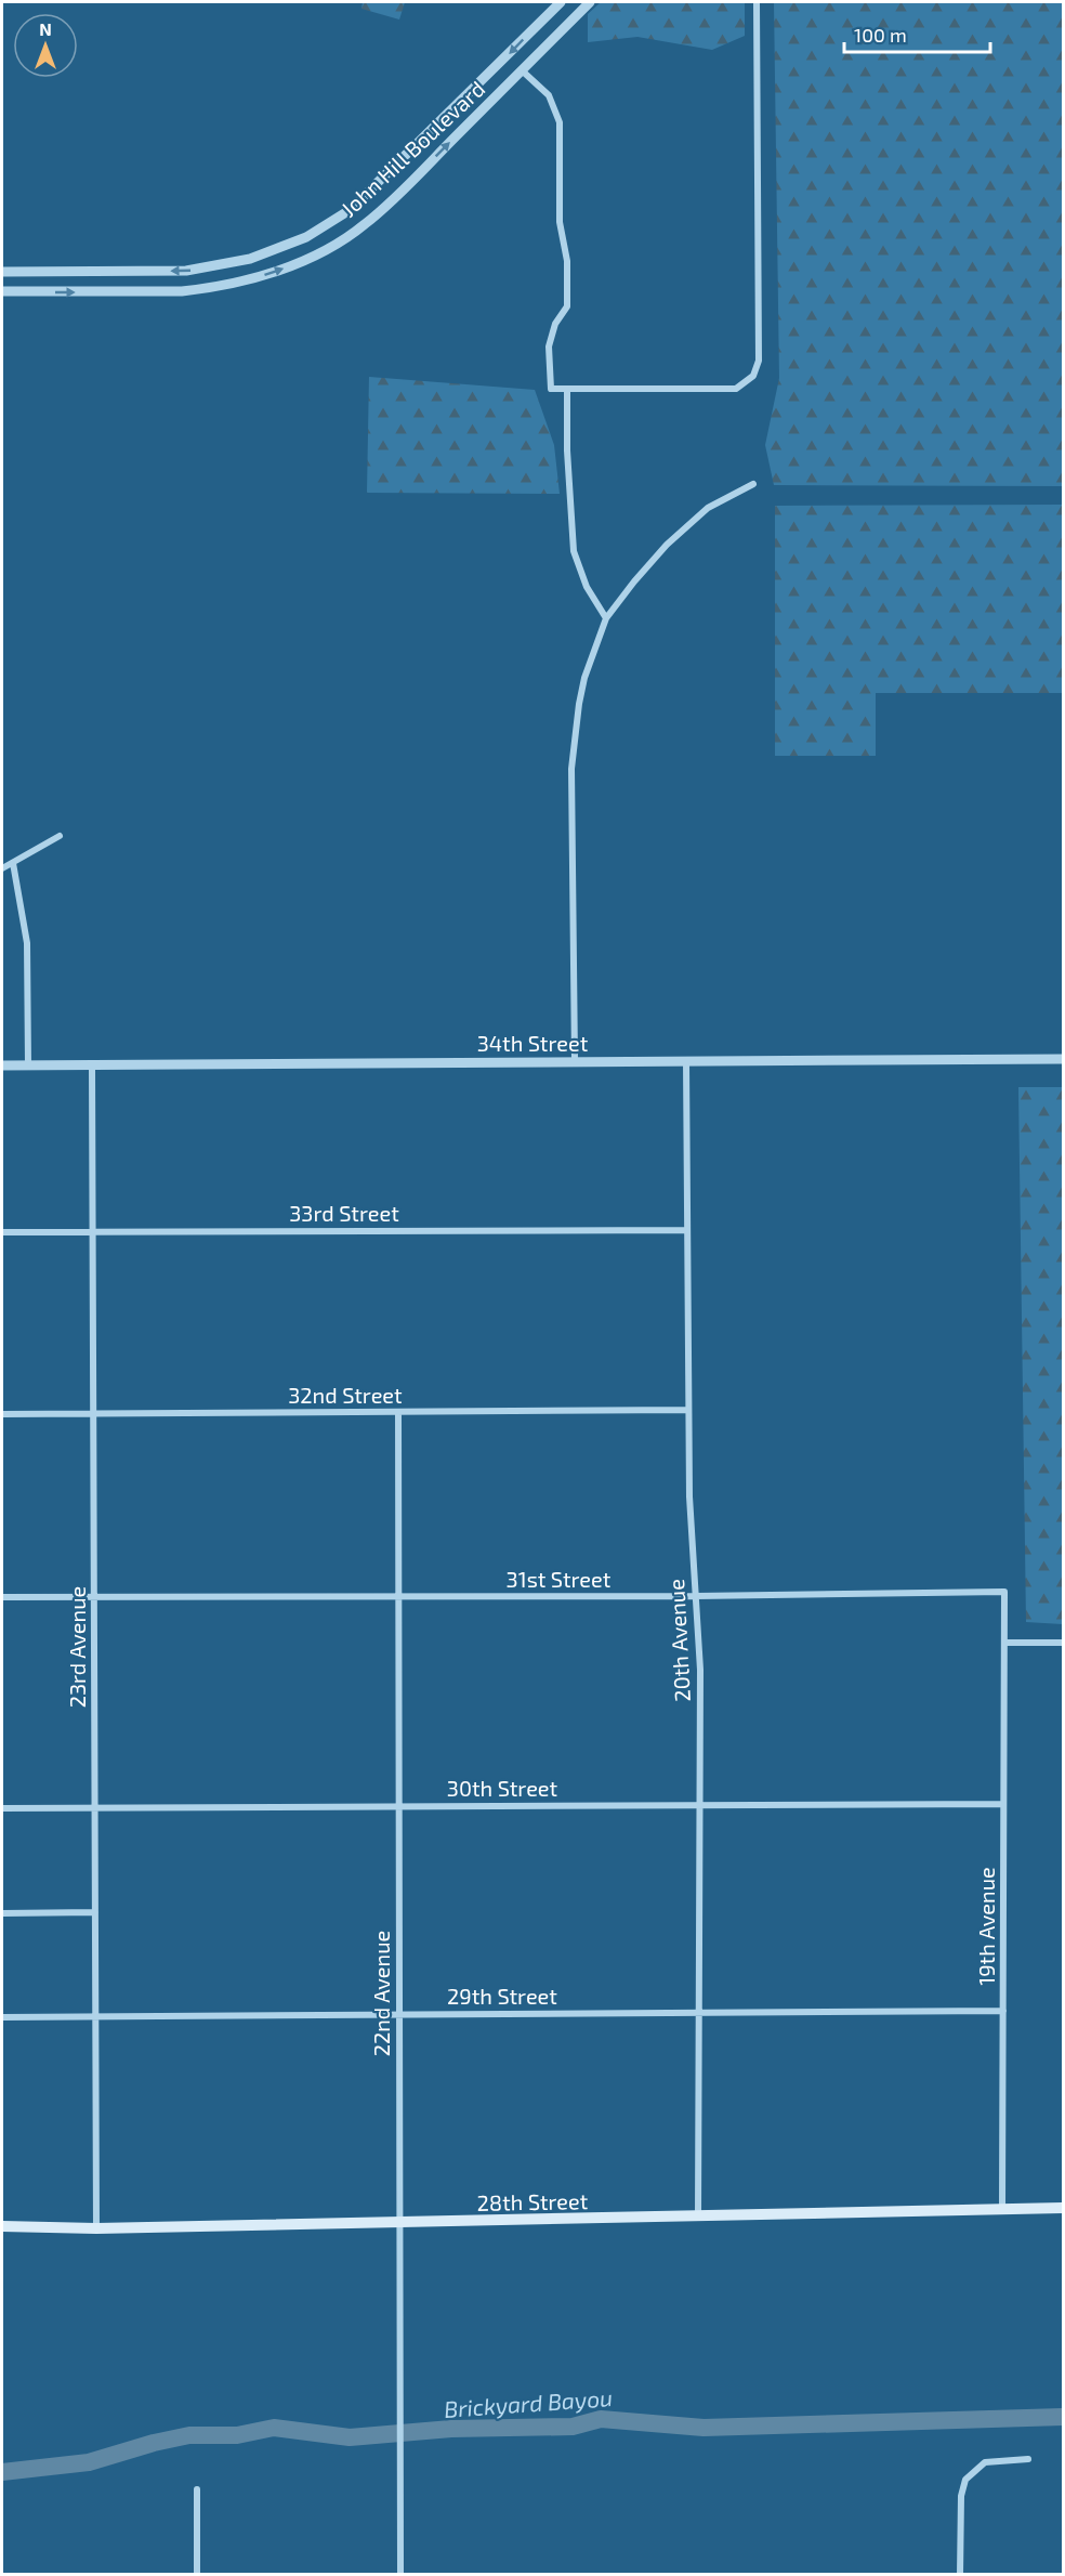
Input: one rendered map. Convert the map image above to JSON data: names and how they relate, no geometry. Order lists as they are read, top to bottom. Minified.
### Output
{"streets":{"main road":["28th Street"],"street":["John Hill Boulevard","34th Street","33rd Street","32nd Street","31st Street","20th Avenue","23rd Avenue","30th Street","19th Avenue","22nd Avenue","29th Street"]},"crossings":[["34th Street","20th Avenue"],["34th Street","23rd Avenue"],["33rd Street","20th Avenue"],["33rd Street","23rd Avenue"],["32nd Street","20th Avenue"],["32nd Street","23rd Avenue"],["32nd Street","22nd Avenue"],["31st Street","20th Avenue"],["31st Street","23rd Avenue"],["31st Street","19th Avenue"],["31st Street","22nd Avenue"],["20th Avenue","30th Street"],["20th Avenue","29th Street"],["20th Avenue","28th Street"],["23rd Avenue","30th Street"],["23rd Avenue","29th Street"],["23rd Avenue","28th Street"],["30th Street","19th Avenue"],["30th Street","22nd Avenue"],["19th Avenue","29th Street"],["19th Avenue","28th Street"],["22nd Avenue","29th Street"],["22nd Avenue","28th Street"]],"water":["Brickyard Bayou"],"scale_bar":"100 m","north":"top"}
